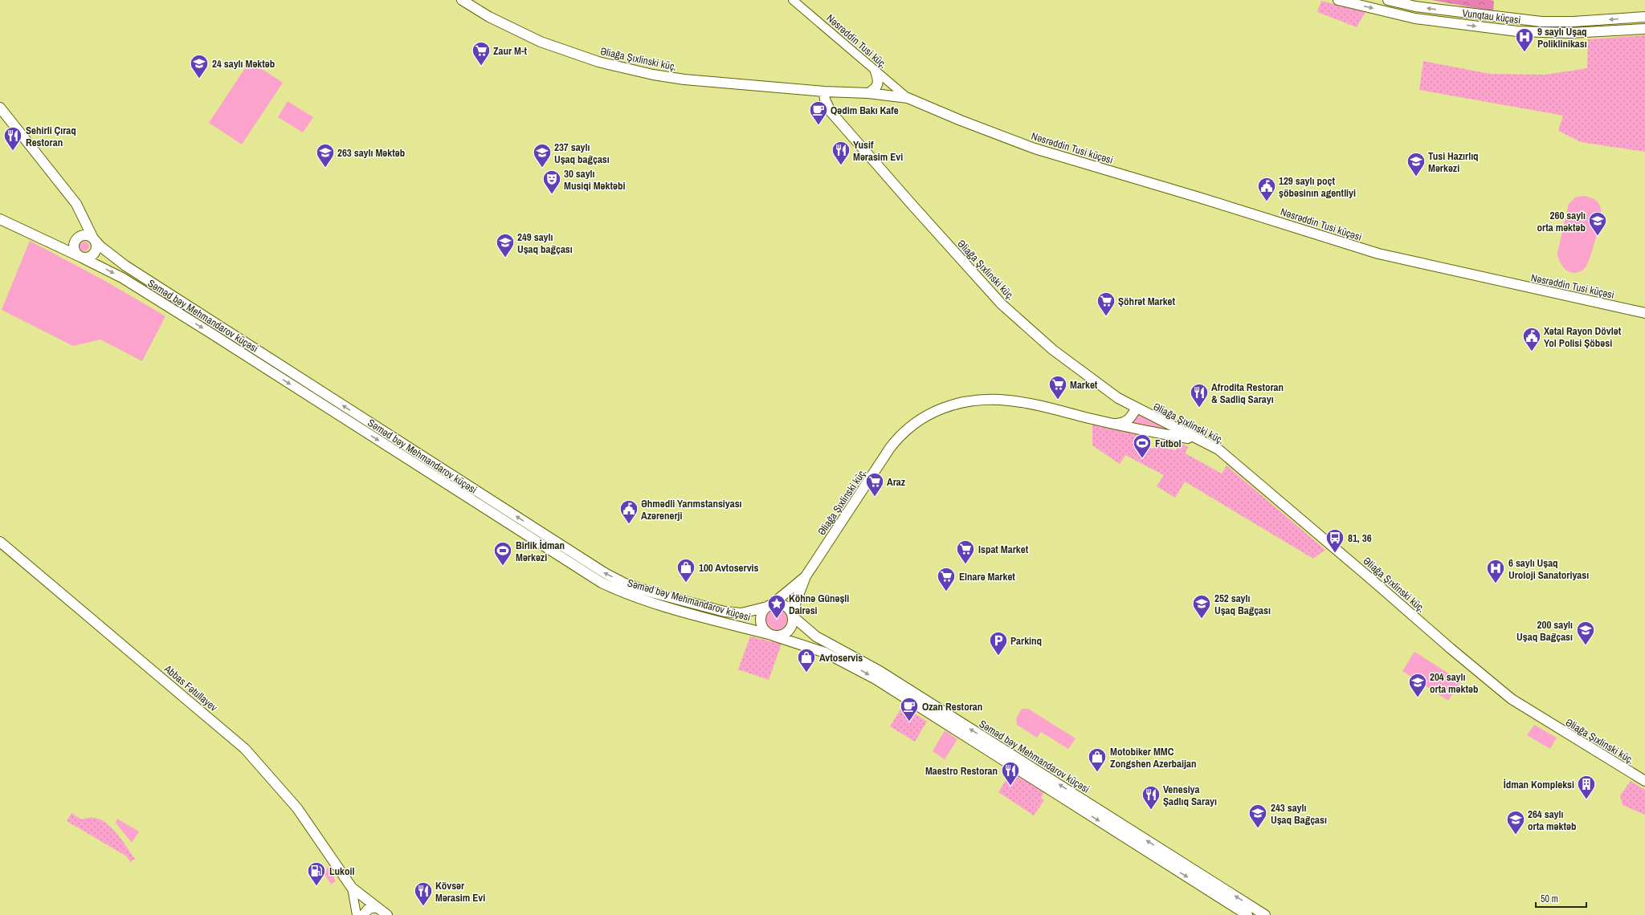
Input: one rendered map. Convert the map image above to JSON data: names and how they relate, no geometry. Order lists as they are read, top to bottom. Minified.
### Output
{"streets":{"main road":["Vunqtau küçəsi","Əliağa Şıxlinski küç.","Nəsrəddin Tusi küçəsi","Səməd bəy Mehmandarov küçəsi","Abbas Fətullayev"],"street":["Nəsrəddin Tusi küç."]},"crossings":[["Nəsrəddin Tusi küç.","Əliağa Şıxlinski küç."],["Nəsrəddin Tusi küç.","Nəsrəddin Tusi küçəsi"],["Əliağa Şıxlinski küç.","Nəsrəddin Tusi küçəsi"]],"places":{"hospital":["9 saylı Uşaq Poliklinikası","6 saylı Uşaq Uroloji Sanatoriyası"],"supermarket":["Zaur M-t","Şöhrət Market","Market","Araz","Ispat Market","Elnarə Market"],"school or university":["24 saylı Məktəb","263 saylı Məktəb","237 saylı Uşaq bağçası","Tusi Hazırlıq Mərkəzi","260 saylı orta məktəb","249 saylı Uşaq bağçası","252 saylı Uşaq Bağçası","200 saylı Uşaq Bağçası","204 saylı orta məktəb","243 saylı Uşaq Bağçası","264 saylı orta məktəb"],"cafe":["Qədim Bakı Kafe","Ozan Restoran"],"restaurant":["Sehirli Çıraq Restoran","Yusif Mərasim Evi","Afrodita Restoran & Sadliq Sarayı","Maestro Restoran","Venesiya Şadlıq Sarayı","Kövsər Mərasim Evi"],"theatre":["30 saylı Musiqi Məktəbi"],"public building":["129 saylı poçt şöbəsinın agentliyi","Xətai Rayon Dövlət Yol Polisi Şöbəsi","Əhmədli Yarımstansiyası Azərenerji"],"sports":["Futbol","Birlik İdman Mərkəzi"],"bus stop":["81, 36"],"shop":["100 Avtoservis","Avtoservis","Motobiker MMC Zongshen Azerbaijan"],"place":["Köhnə Günəşli Dairəsi"],"parking":["Parkinq"],"building":["İdman Kompleksi"],"fuel station":["Lukoil"]},"scale_bar":"50 m"}
